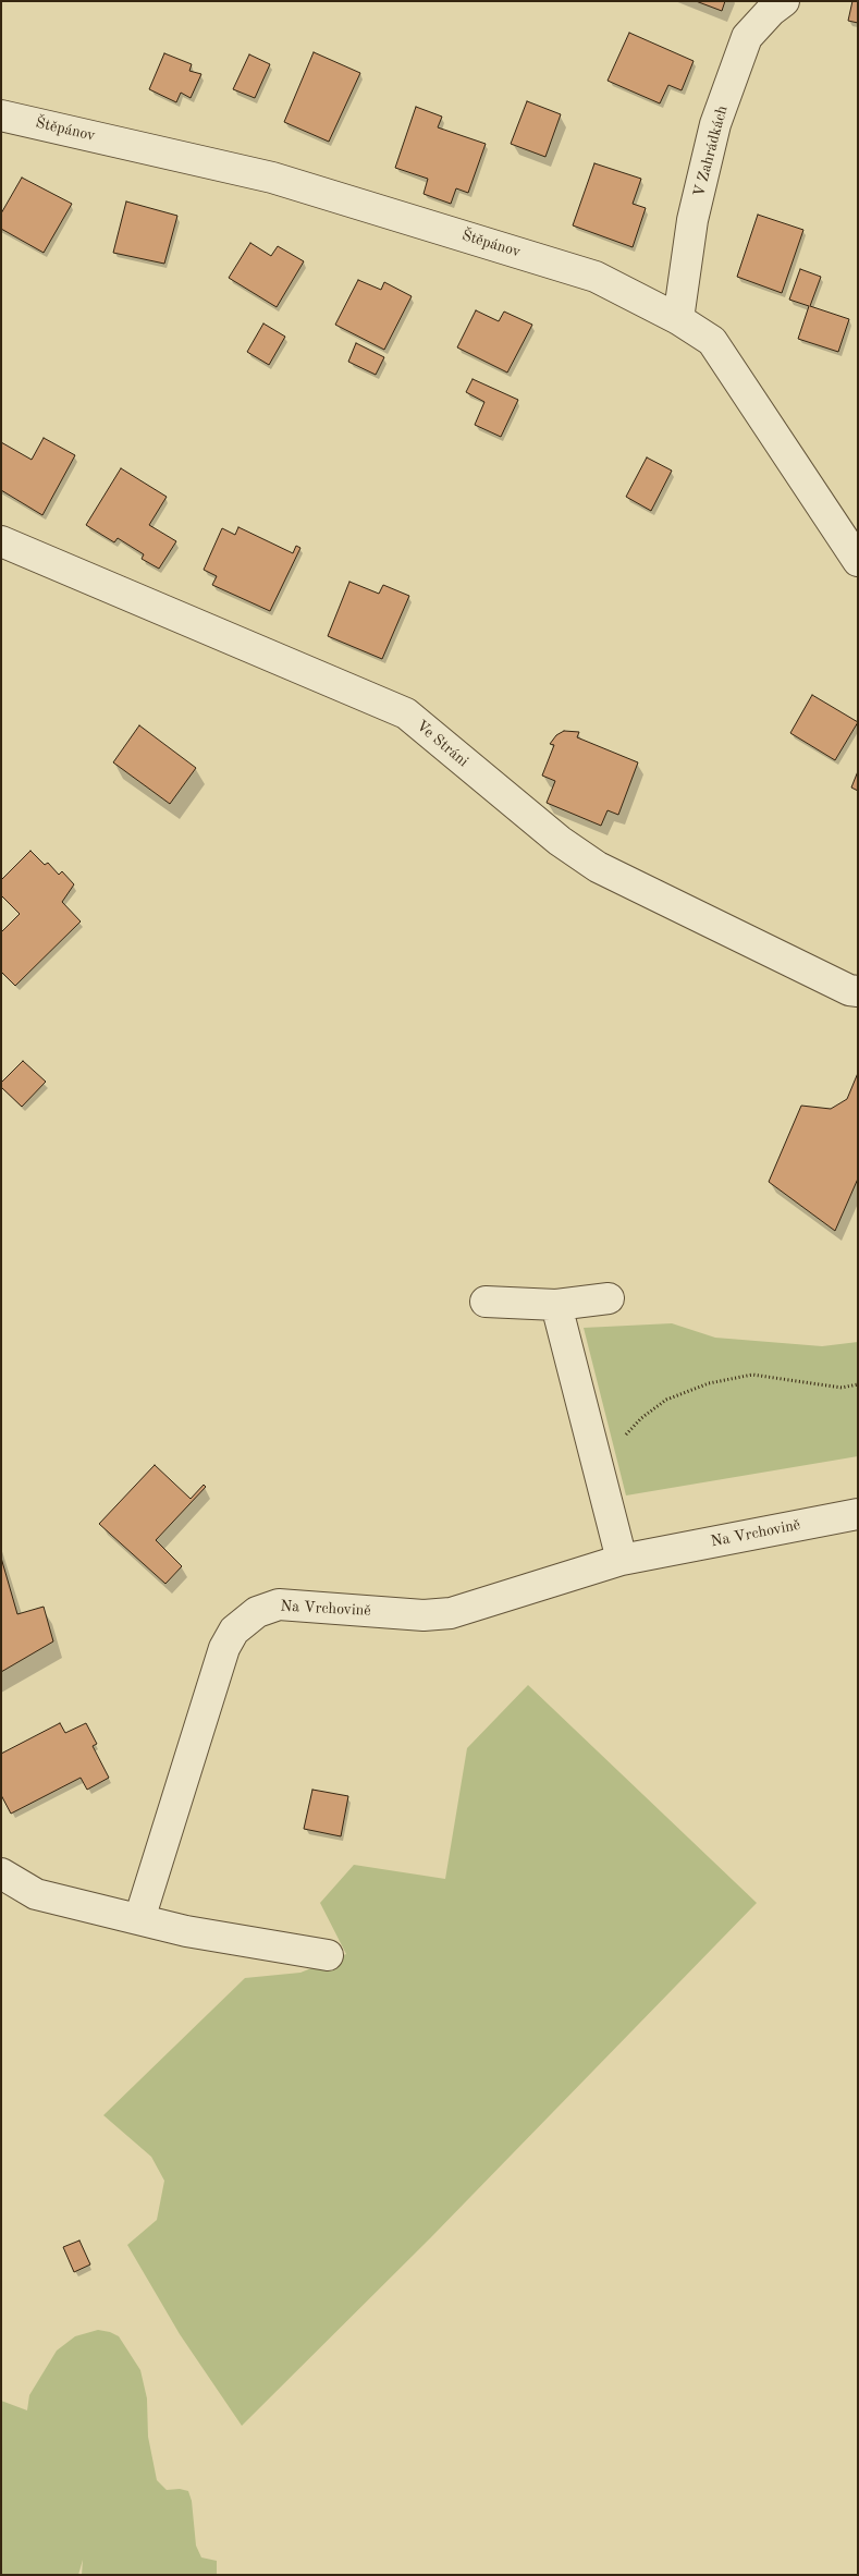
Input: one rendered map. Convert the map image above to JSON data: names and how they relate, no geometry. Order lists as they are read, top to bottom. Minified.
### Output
{"streets":{"street":["Štěpánov","V Zahrádkách","Ve Stráni","Na Vrchovině"]},"crossings":[["Štěpánov","V Zahrádkách"]]}
